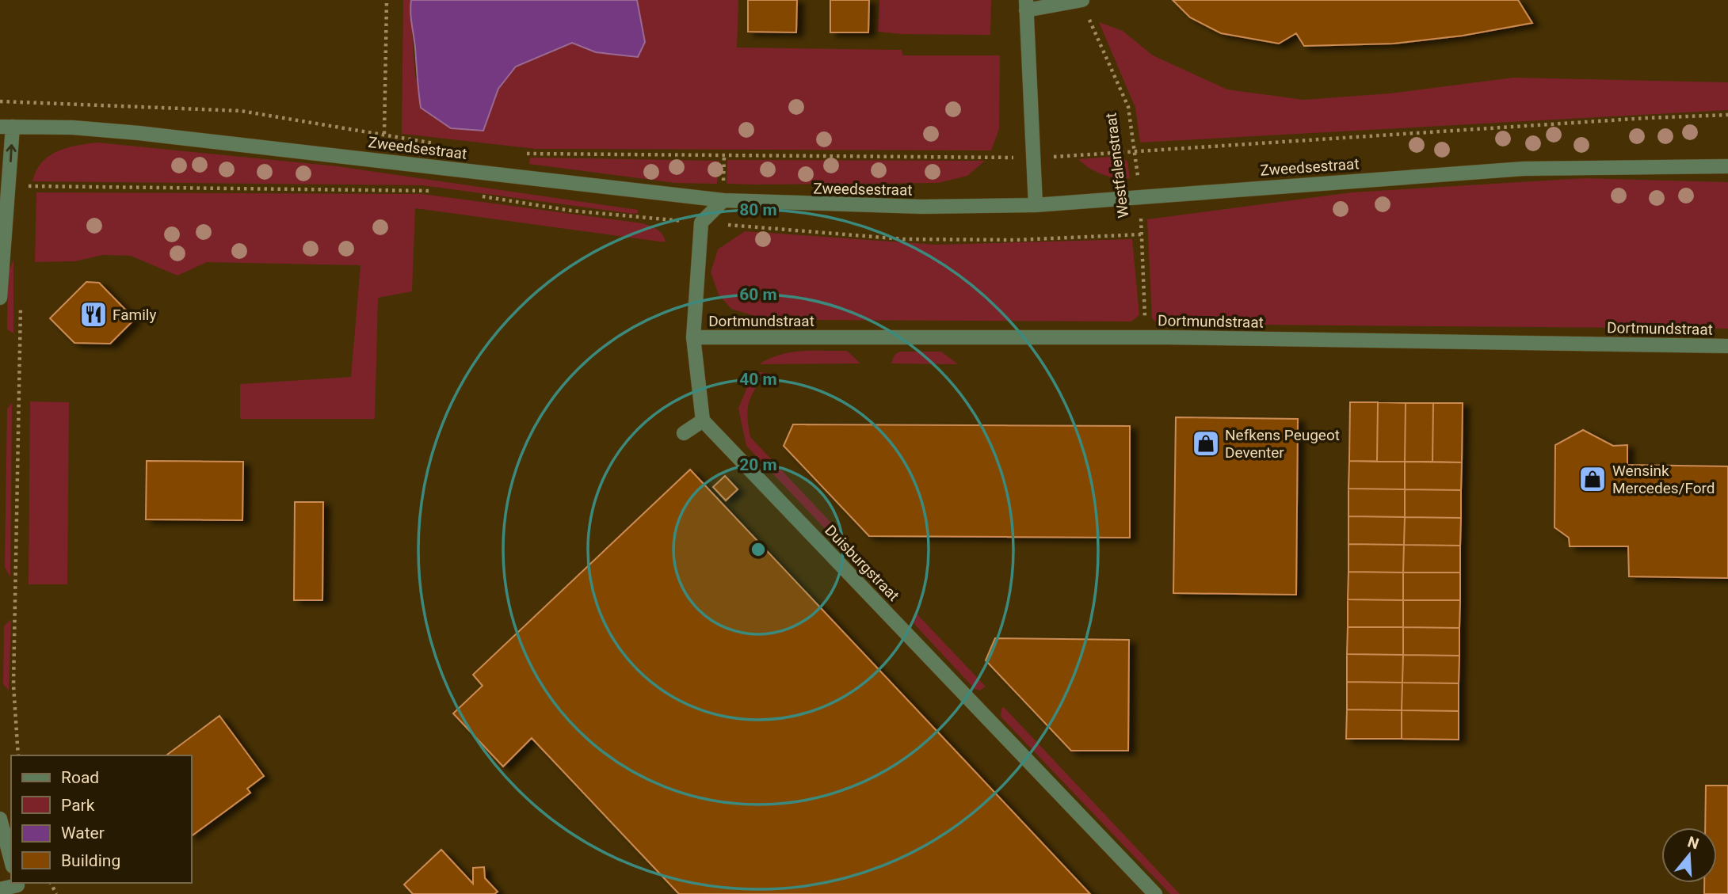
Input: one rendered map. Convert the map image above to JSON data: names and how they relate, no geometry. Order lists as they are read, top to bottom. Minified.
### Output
{"streets":{"street":["Zweedsestraat","Dortmundstraat","Duisburgstraat"],"path":["Westfalenstraat"]},"crossings":[["Zweedsestraat","Westfalenstraat"],["Westfalenstraat","Dortmundstraat"]],"places":{"restaurant":["Family"],"shop":["Nefkens Peugeot Deventer","Wensink Mercedes/Ford"]},"legend":["Road","Park","Water","Building"],"north":"top","rings":["80 m","60 m","40 m","20 m"]}
